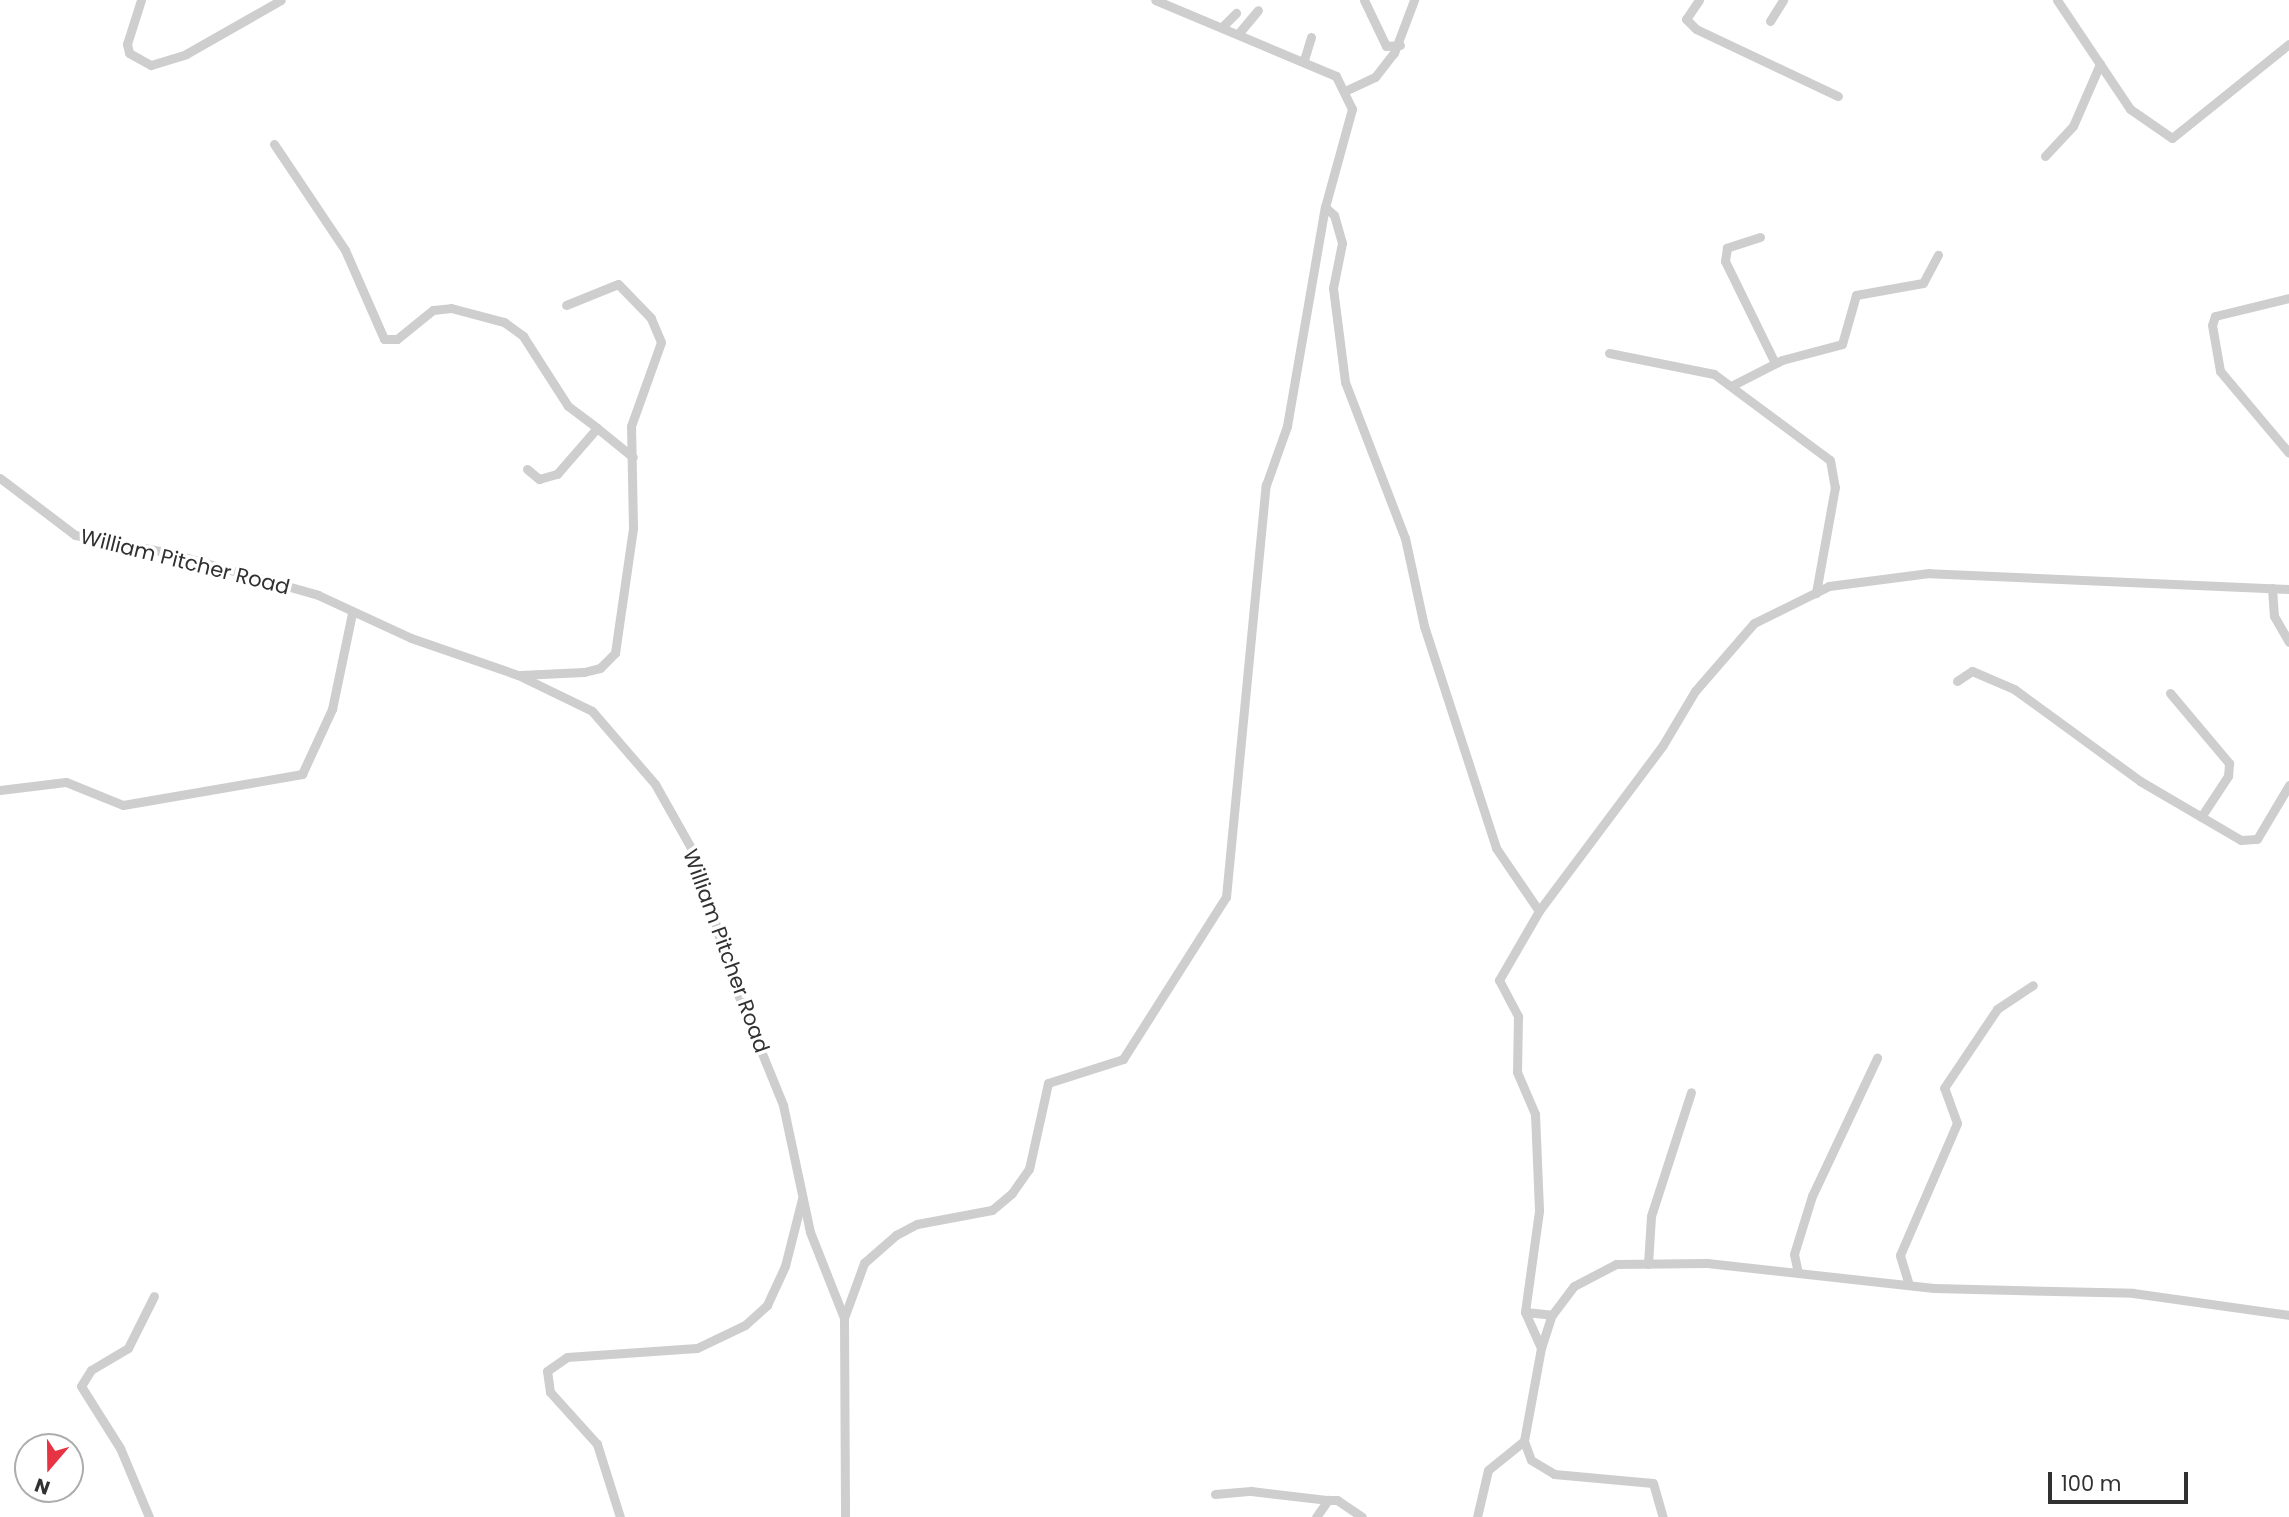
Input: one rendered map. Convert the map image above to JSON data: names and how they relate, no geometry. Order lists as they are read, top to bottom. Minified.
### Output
{"streets":{"street":["William Pitcher Road"]},"scale_bar":"100 m","north":"bottom"}
